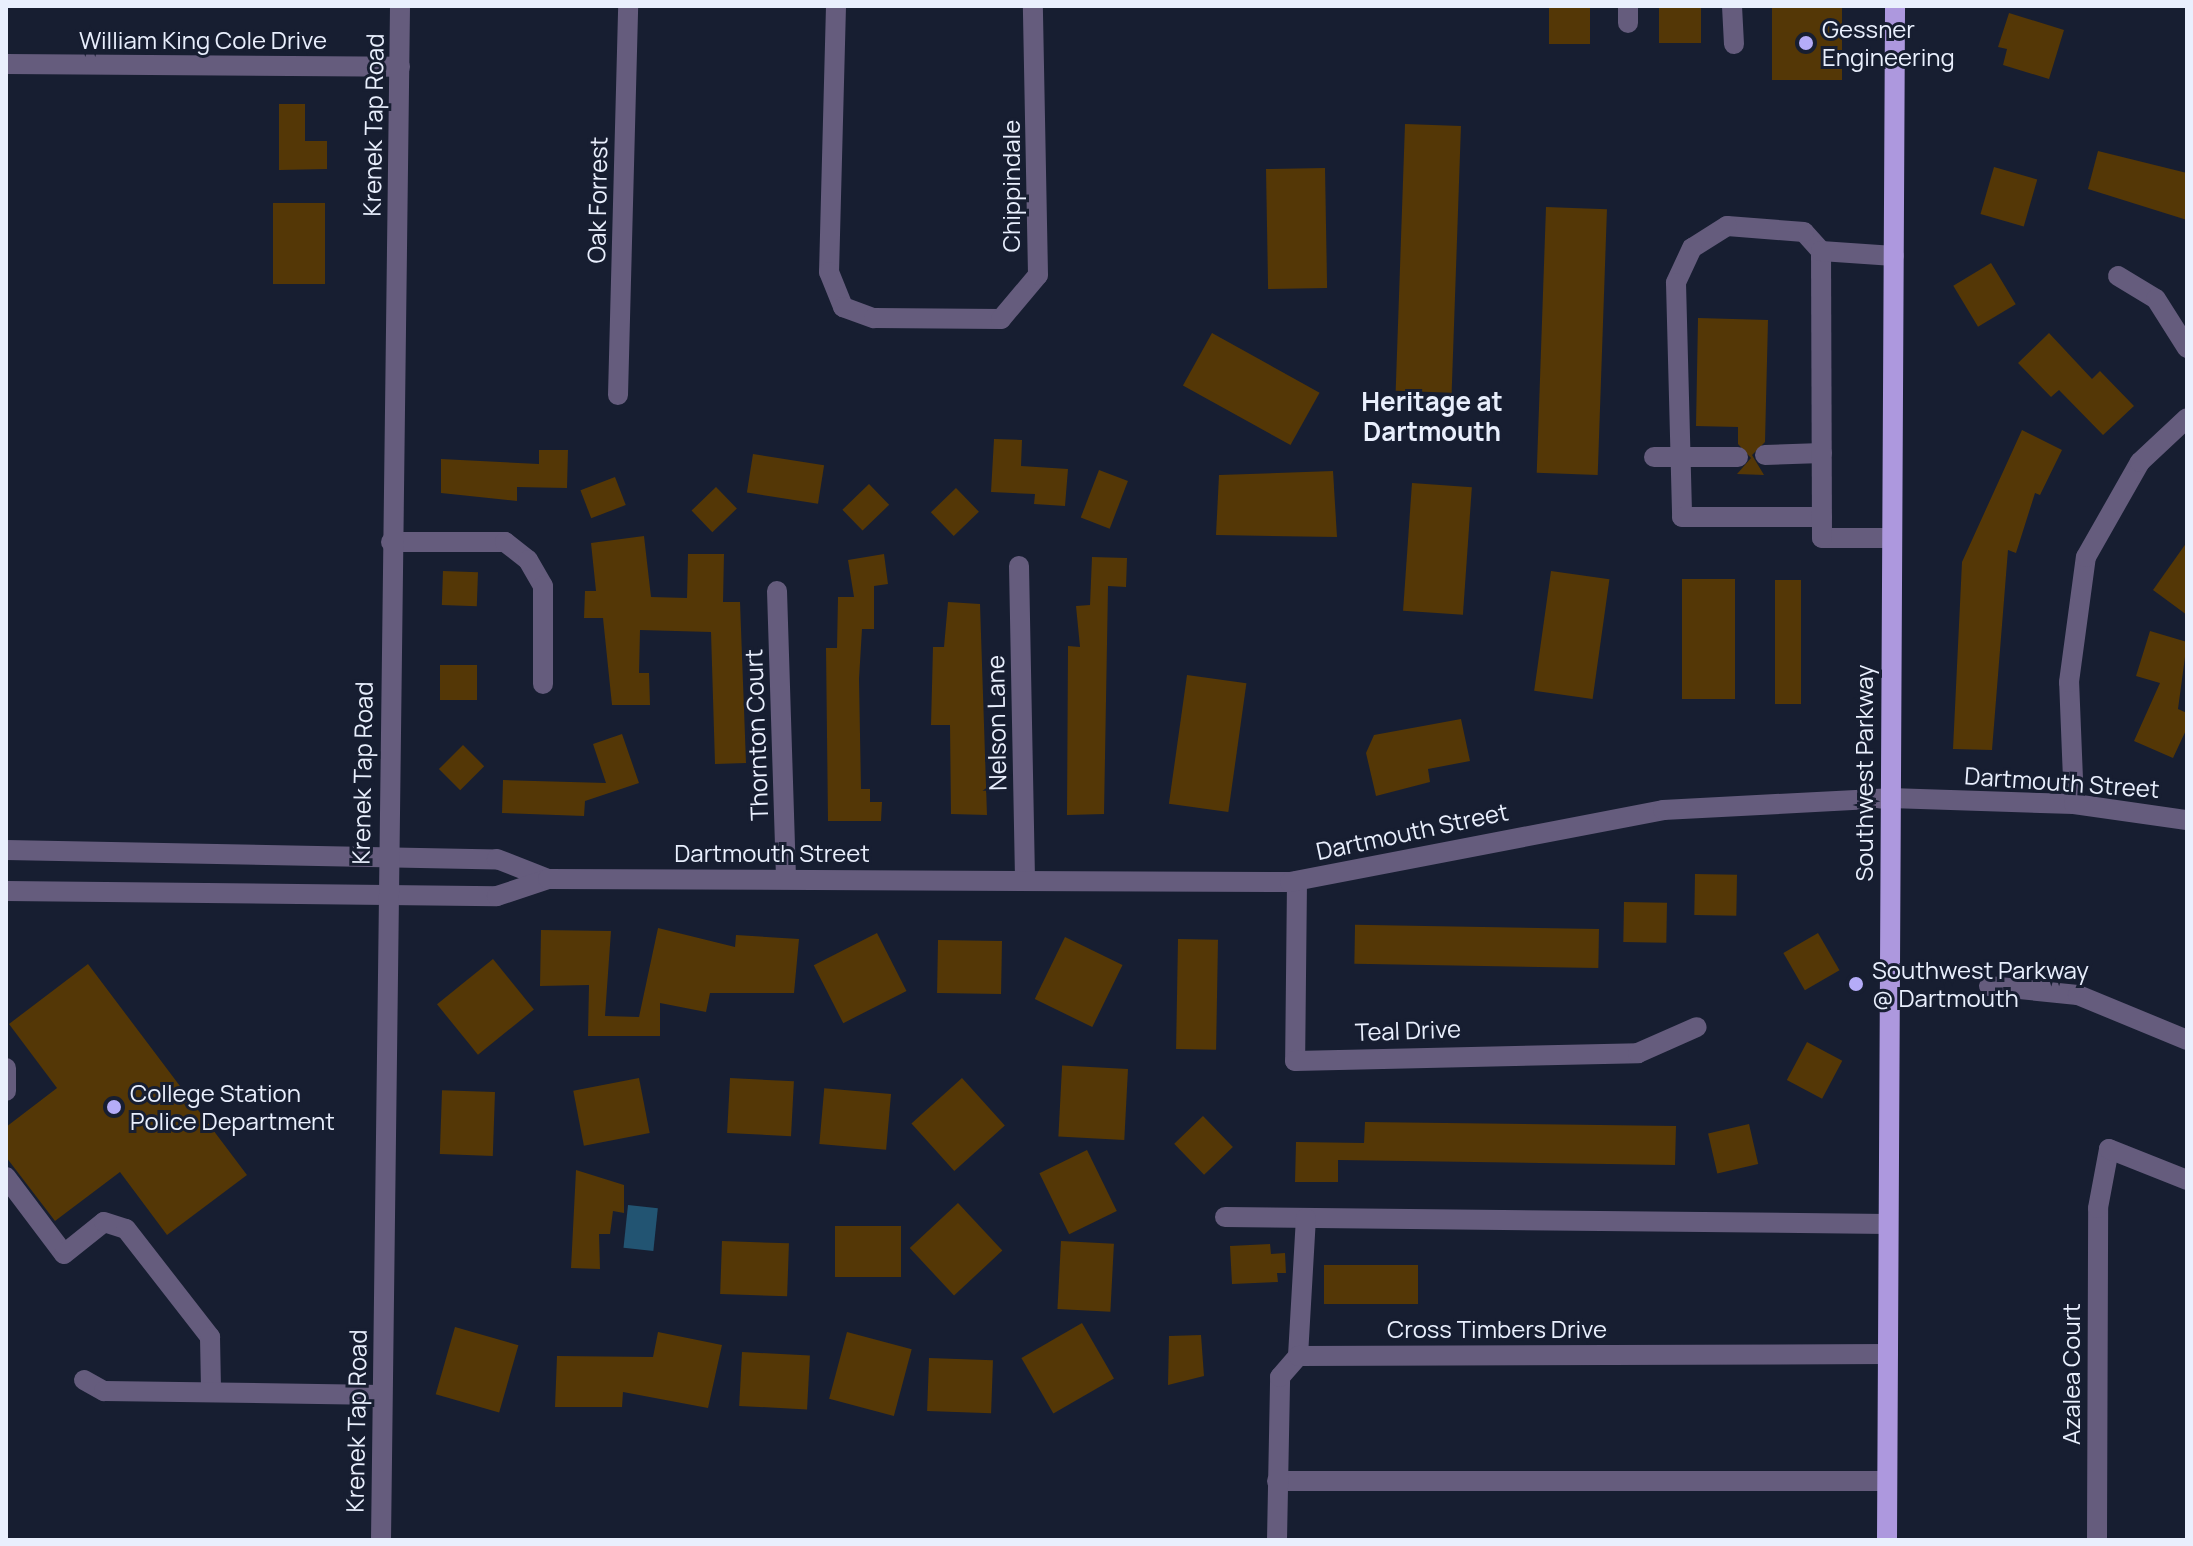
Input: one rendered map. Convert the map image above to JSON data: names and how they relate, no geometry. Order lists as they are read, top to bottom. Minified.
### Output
{"streets":{"main road":["Southwest Parkway"],"street":["William King Cole Drive","Krenek Tap Road","Chippindale","Oak Forrest","Nelson Lane","Thornton Court","Dartmouth Street","Teal Drive","Cross Timbers Drive","Azalea Court"]},"crossings":[["William King Cole Drive","Krenek Tap Road"],["Krenek Tap Road","Dartmouth Street"],["Nelson Lane","Dartmouth Street"],["Thornton Court","Dartmouth Street"],["Southwest Parkway","Dartmouth Street"],["Southwest Parkway","Cross Timbers Drive"],["Dartmouth Street","Teal Drive"]],"districts":["Heritage at Dartmouth"],"places":["Gessner Engineering","Southwest Parkway @ Dartmouth","College Station Police Department"]}
